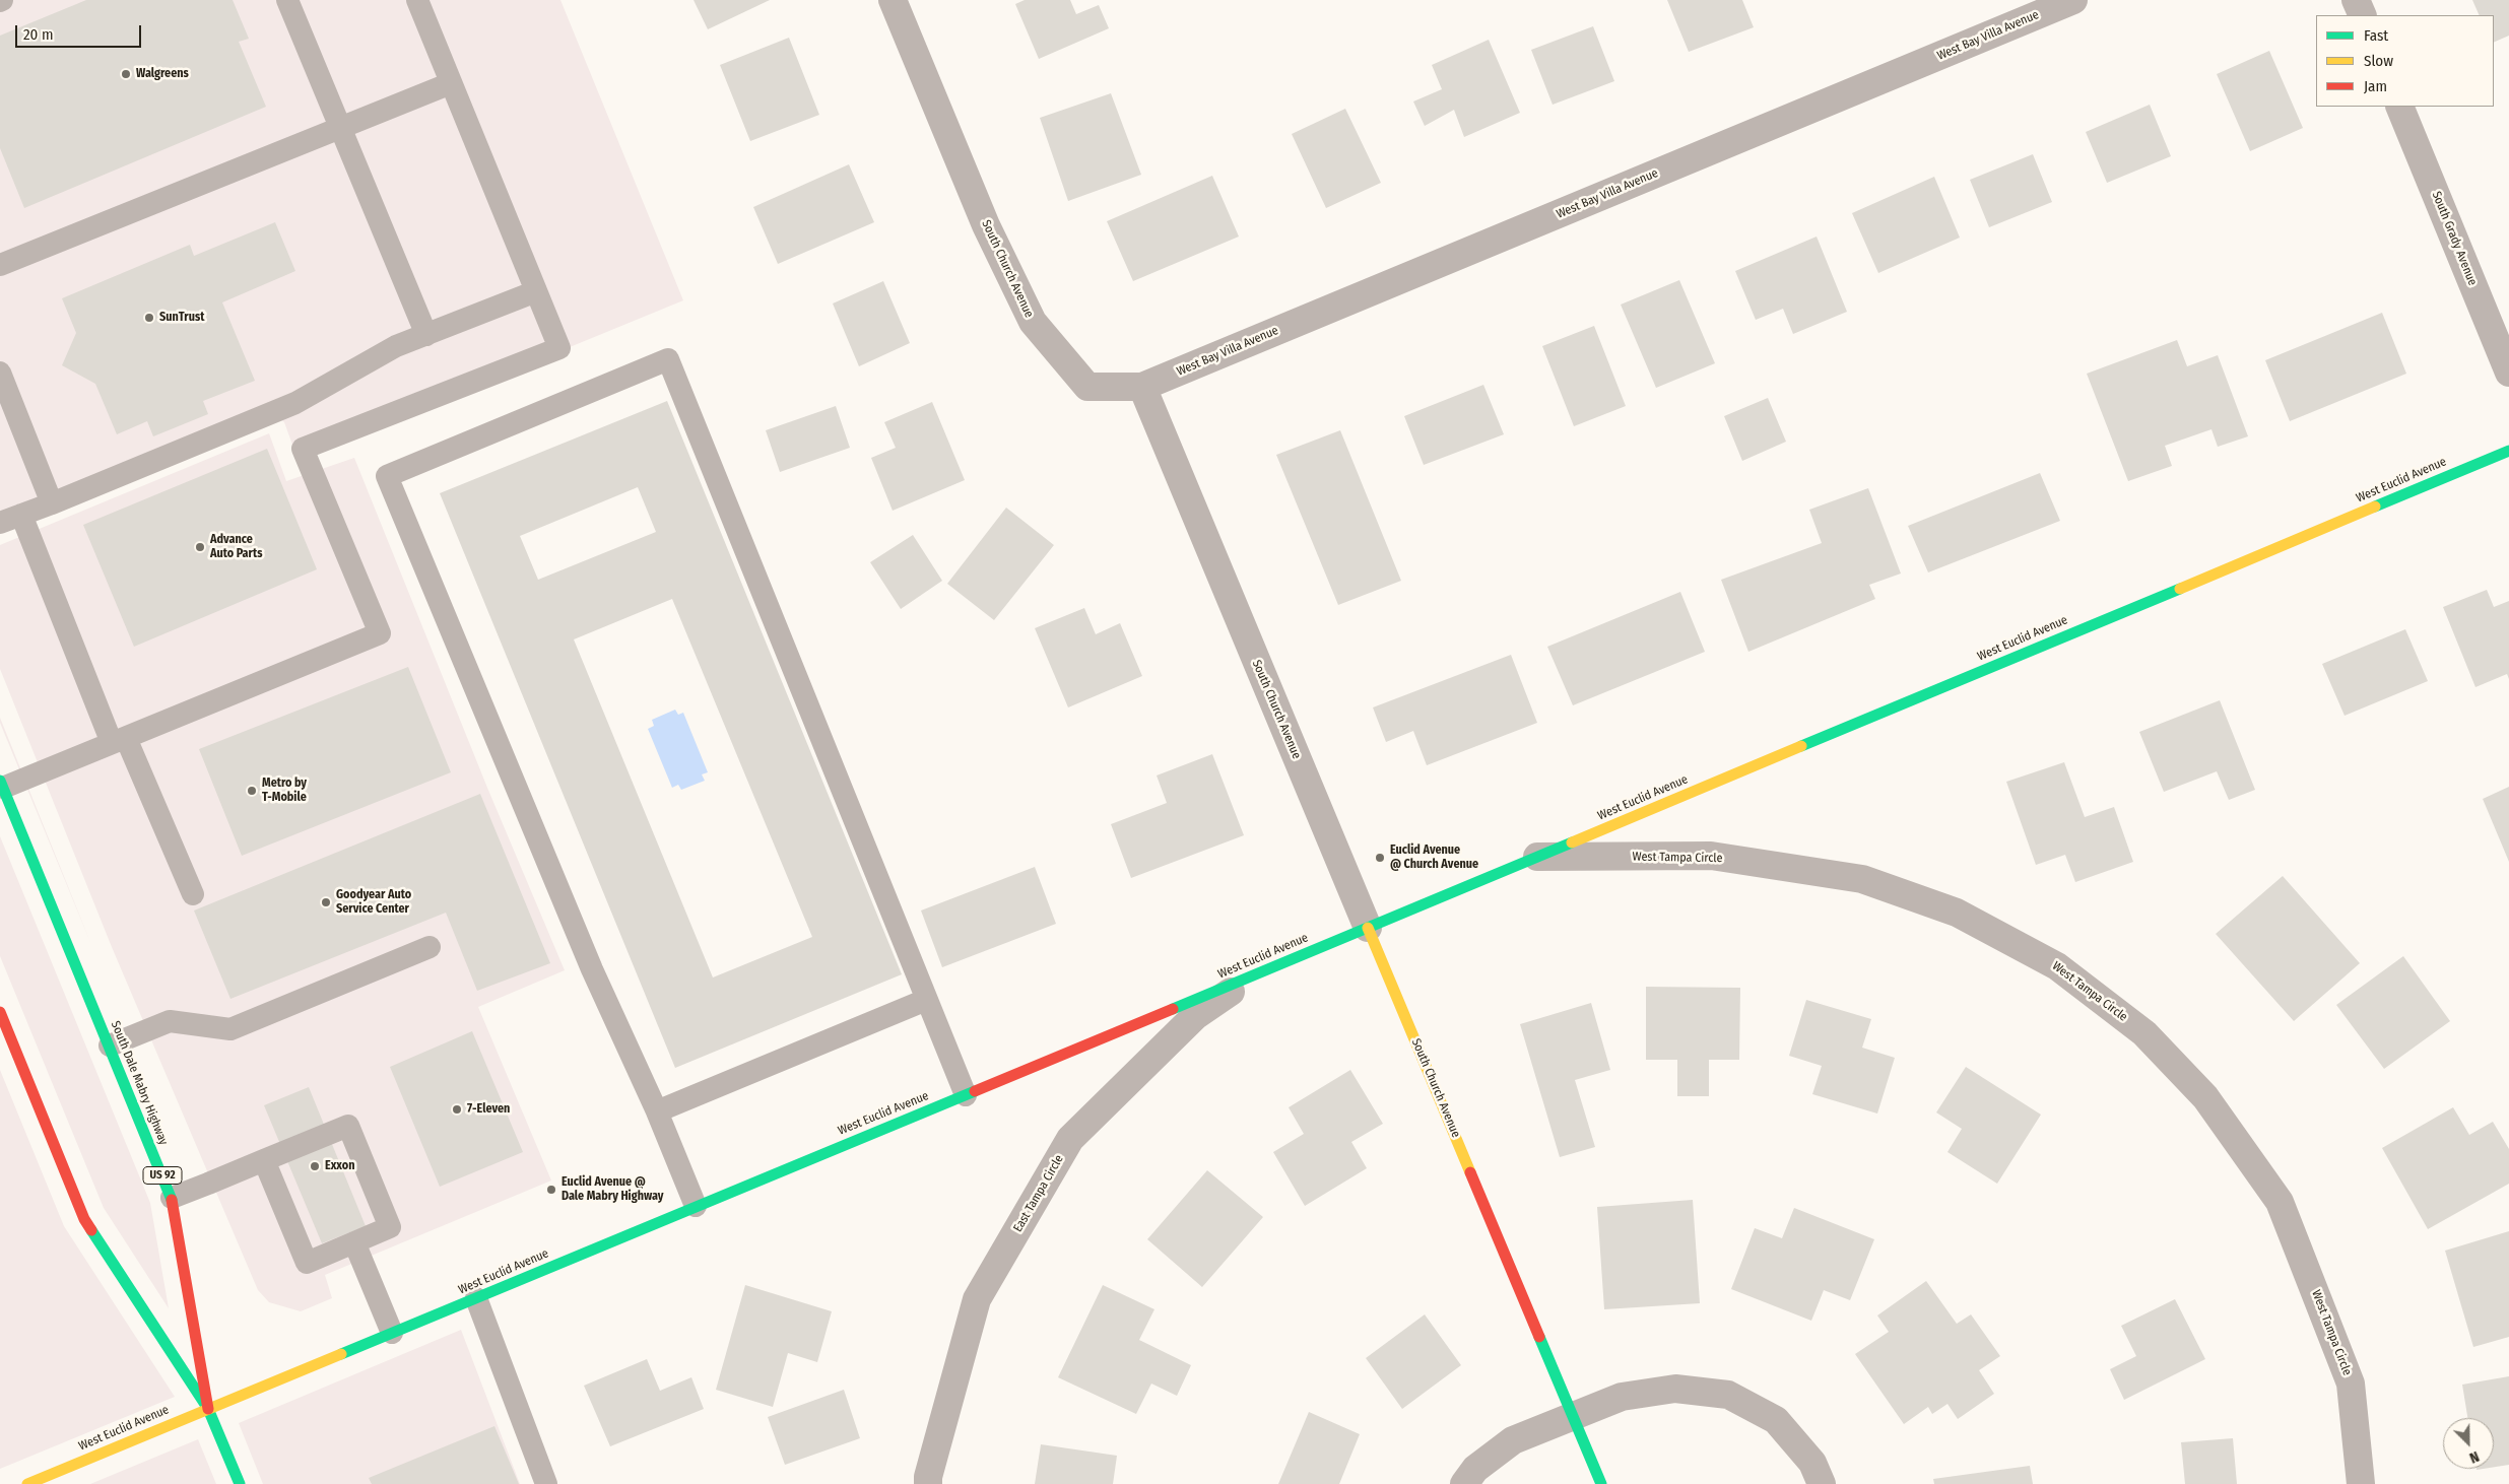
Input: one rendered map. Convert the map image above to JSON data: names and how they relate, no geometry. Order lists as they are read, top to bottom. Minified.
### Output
{"streets":{"street":["West Bay Villa Avenue","South Grady Avenue","South Church Avenue","West Euclid Avenue","West Tampa Circle","South Dale Mabry Highway","US 92","East Tampa Circle"]},"crossings":[["West Bay Villa Avenue","South Church Avenue"],["South Church Avenue","West Euclid Avenue"],["West Euclid Avenue","West Tampa Circle"],["West Euclid Avenue","South Dale Mabry Highway"],["West Euclid Avenue","East Tampa Circle"]],"places":["Walgreens","SunTrust","Advance Auto Parts","Metro by T-Mobile","Euclid Avenue @ Church Avenue","Goodyear Auto Service Center","7-Eleven","Exxon","Euclid Avenue @ Dale Mabry Highway"],"legend":["Fast","Slow","Jam"],"scale_bar":"20 m","north":"bottom right"}
